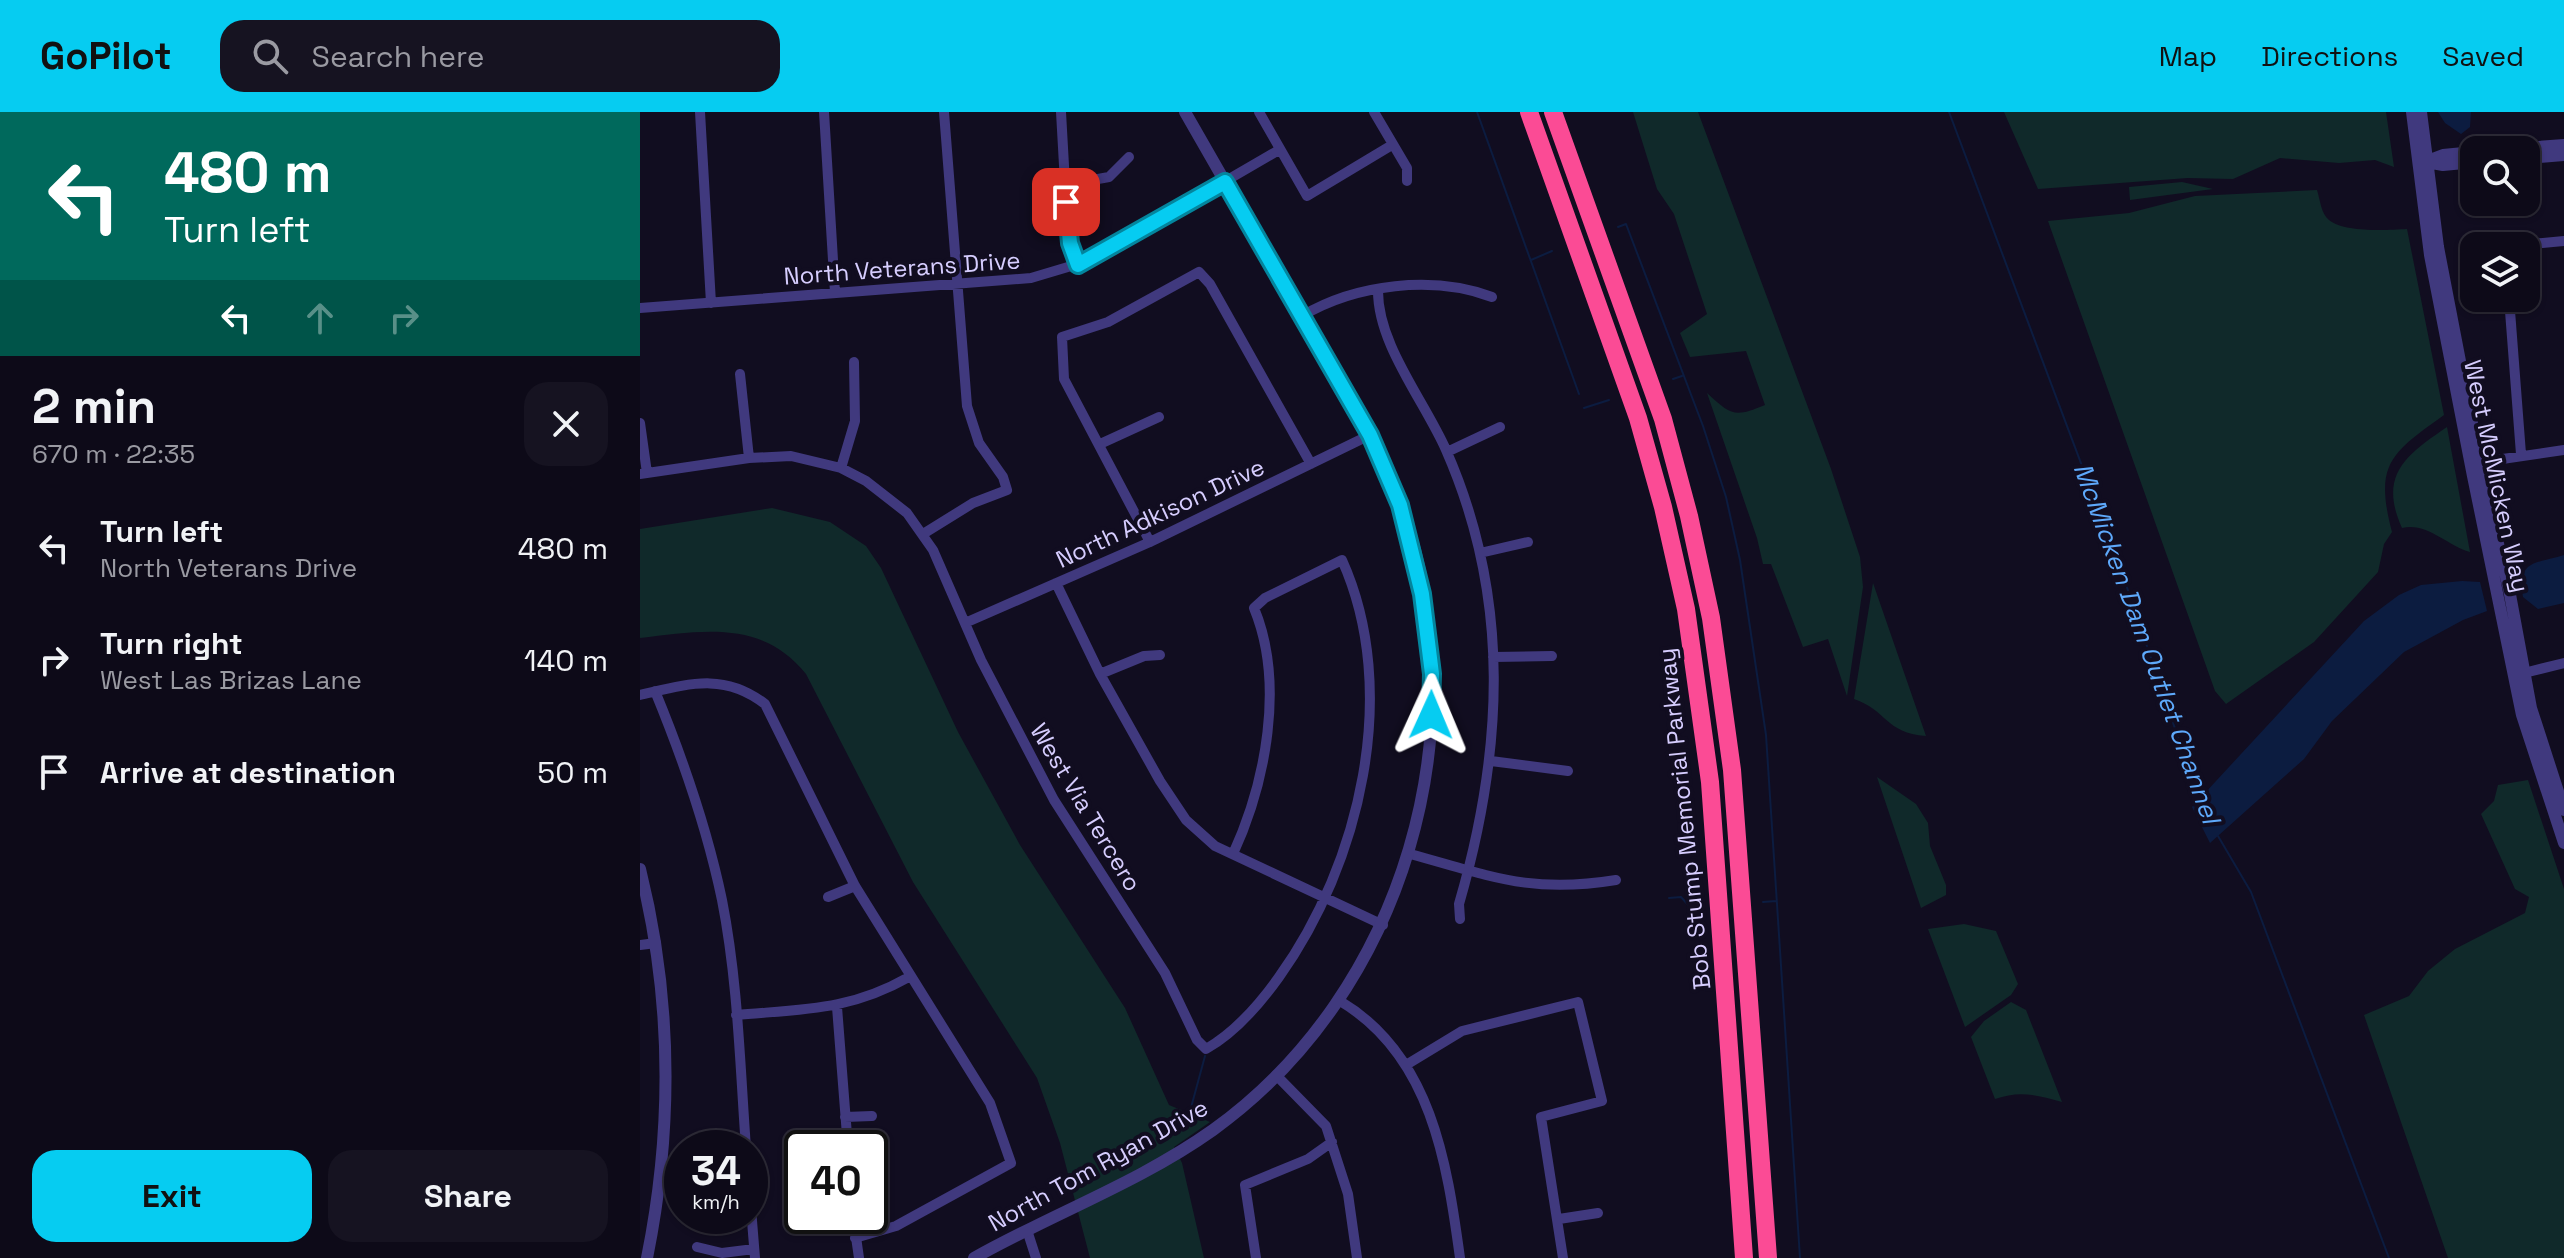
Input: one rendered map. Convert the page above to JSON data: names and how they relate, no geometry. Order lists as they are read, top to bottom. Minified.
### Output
{"streets":{"highway":["Bob Stump Memorial Parkway"],"street":["North Veterans Drive","West McMicken Way","North Adkison Drive","West Via Tercero","North Tom Ryan Drive"]},"crossings":[["North Veterans Drive","North Tom Ryan Drive"],["North Adkison Drive","West Via Tercero"],["North Adkison Drive","North Tom Ryan Drive"]],"water":["McMicken Dam Outlet Channel"],"page":{"header":"GoPilot","search":"Search here","nav":["Map","Directions","Saved"],"turn":["480 m","Turn left"],"heading":["2 min","670 m · 22:35"],"list":[{"name":"Turn left","note":"North Veterans Drive","value":"480 m"},{"name":"Turn right","note":"West Las Brizas Lane","value":"140 m"},{"name":"Arrive at destination","value":"50 m"}],"speed":"34 km/h","limit":"40","buttons":["Exit","Share"]}}
